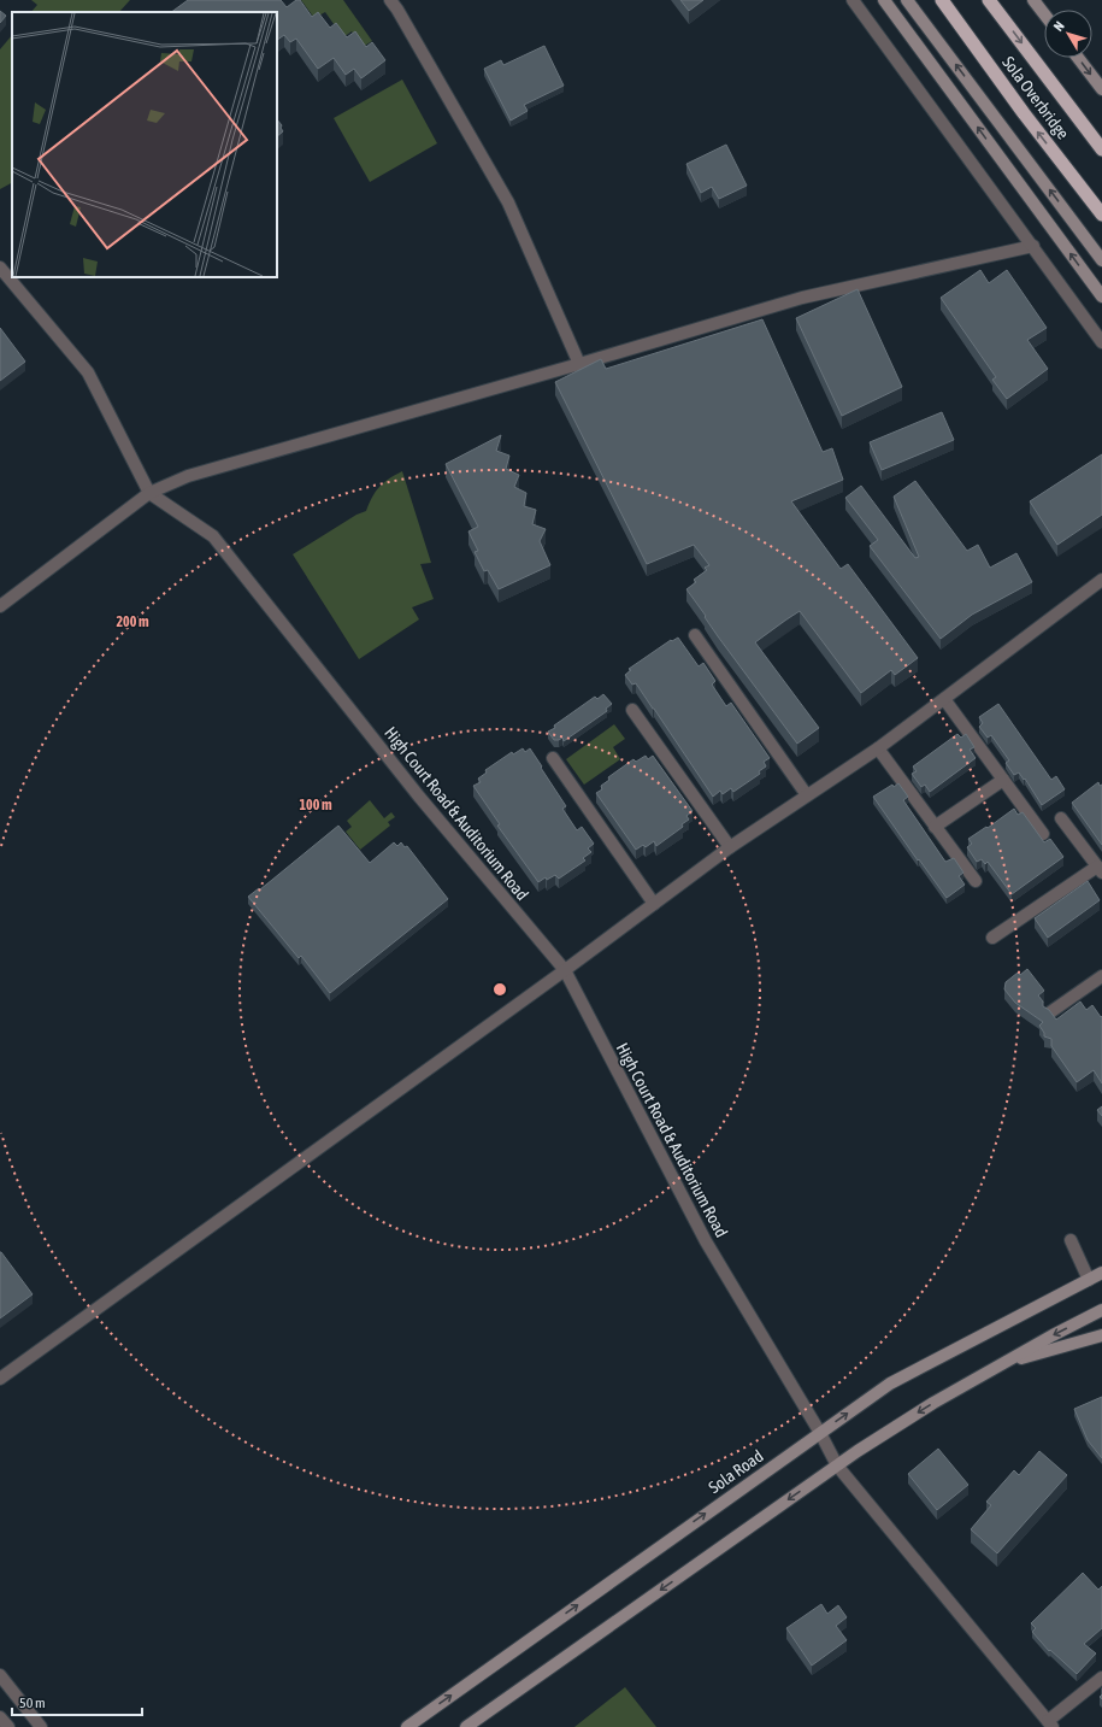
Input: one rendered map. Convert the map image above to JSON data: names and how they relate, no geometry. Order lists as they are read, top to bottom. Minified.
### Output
{"streets":{"highway":["Sola Overbridge"],"main road":["Sola Road"],"street":["High Court Road & Auditorium Road"]},"crossings":[["High Court Road & Auditorium Road","Sola Road"]],"scale_bar":"50 m","north":"top left","rings":["200 m","100 m"]}
